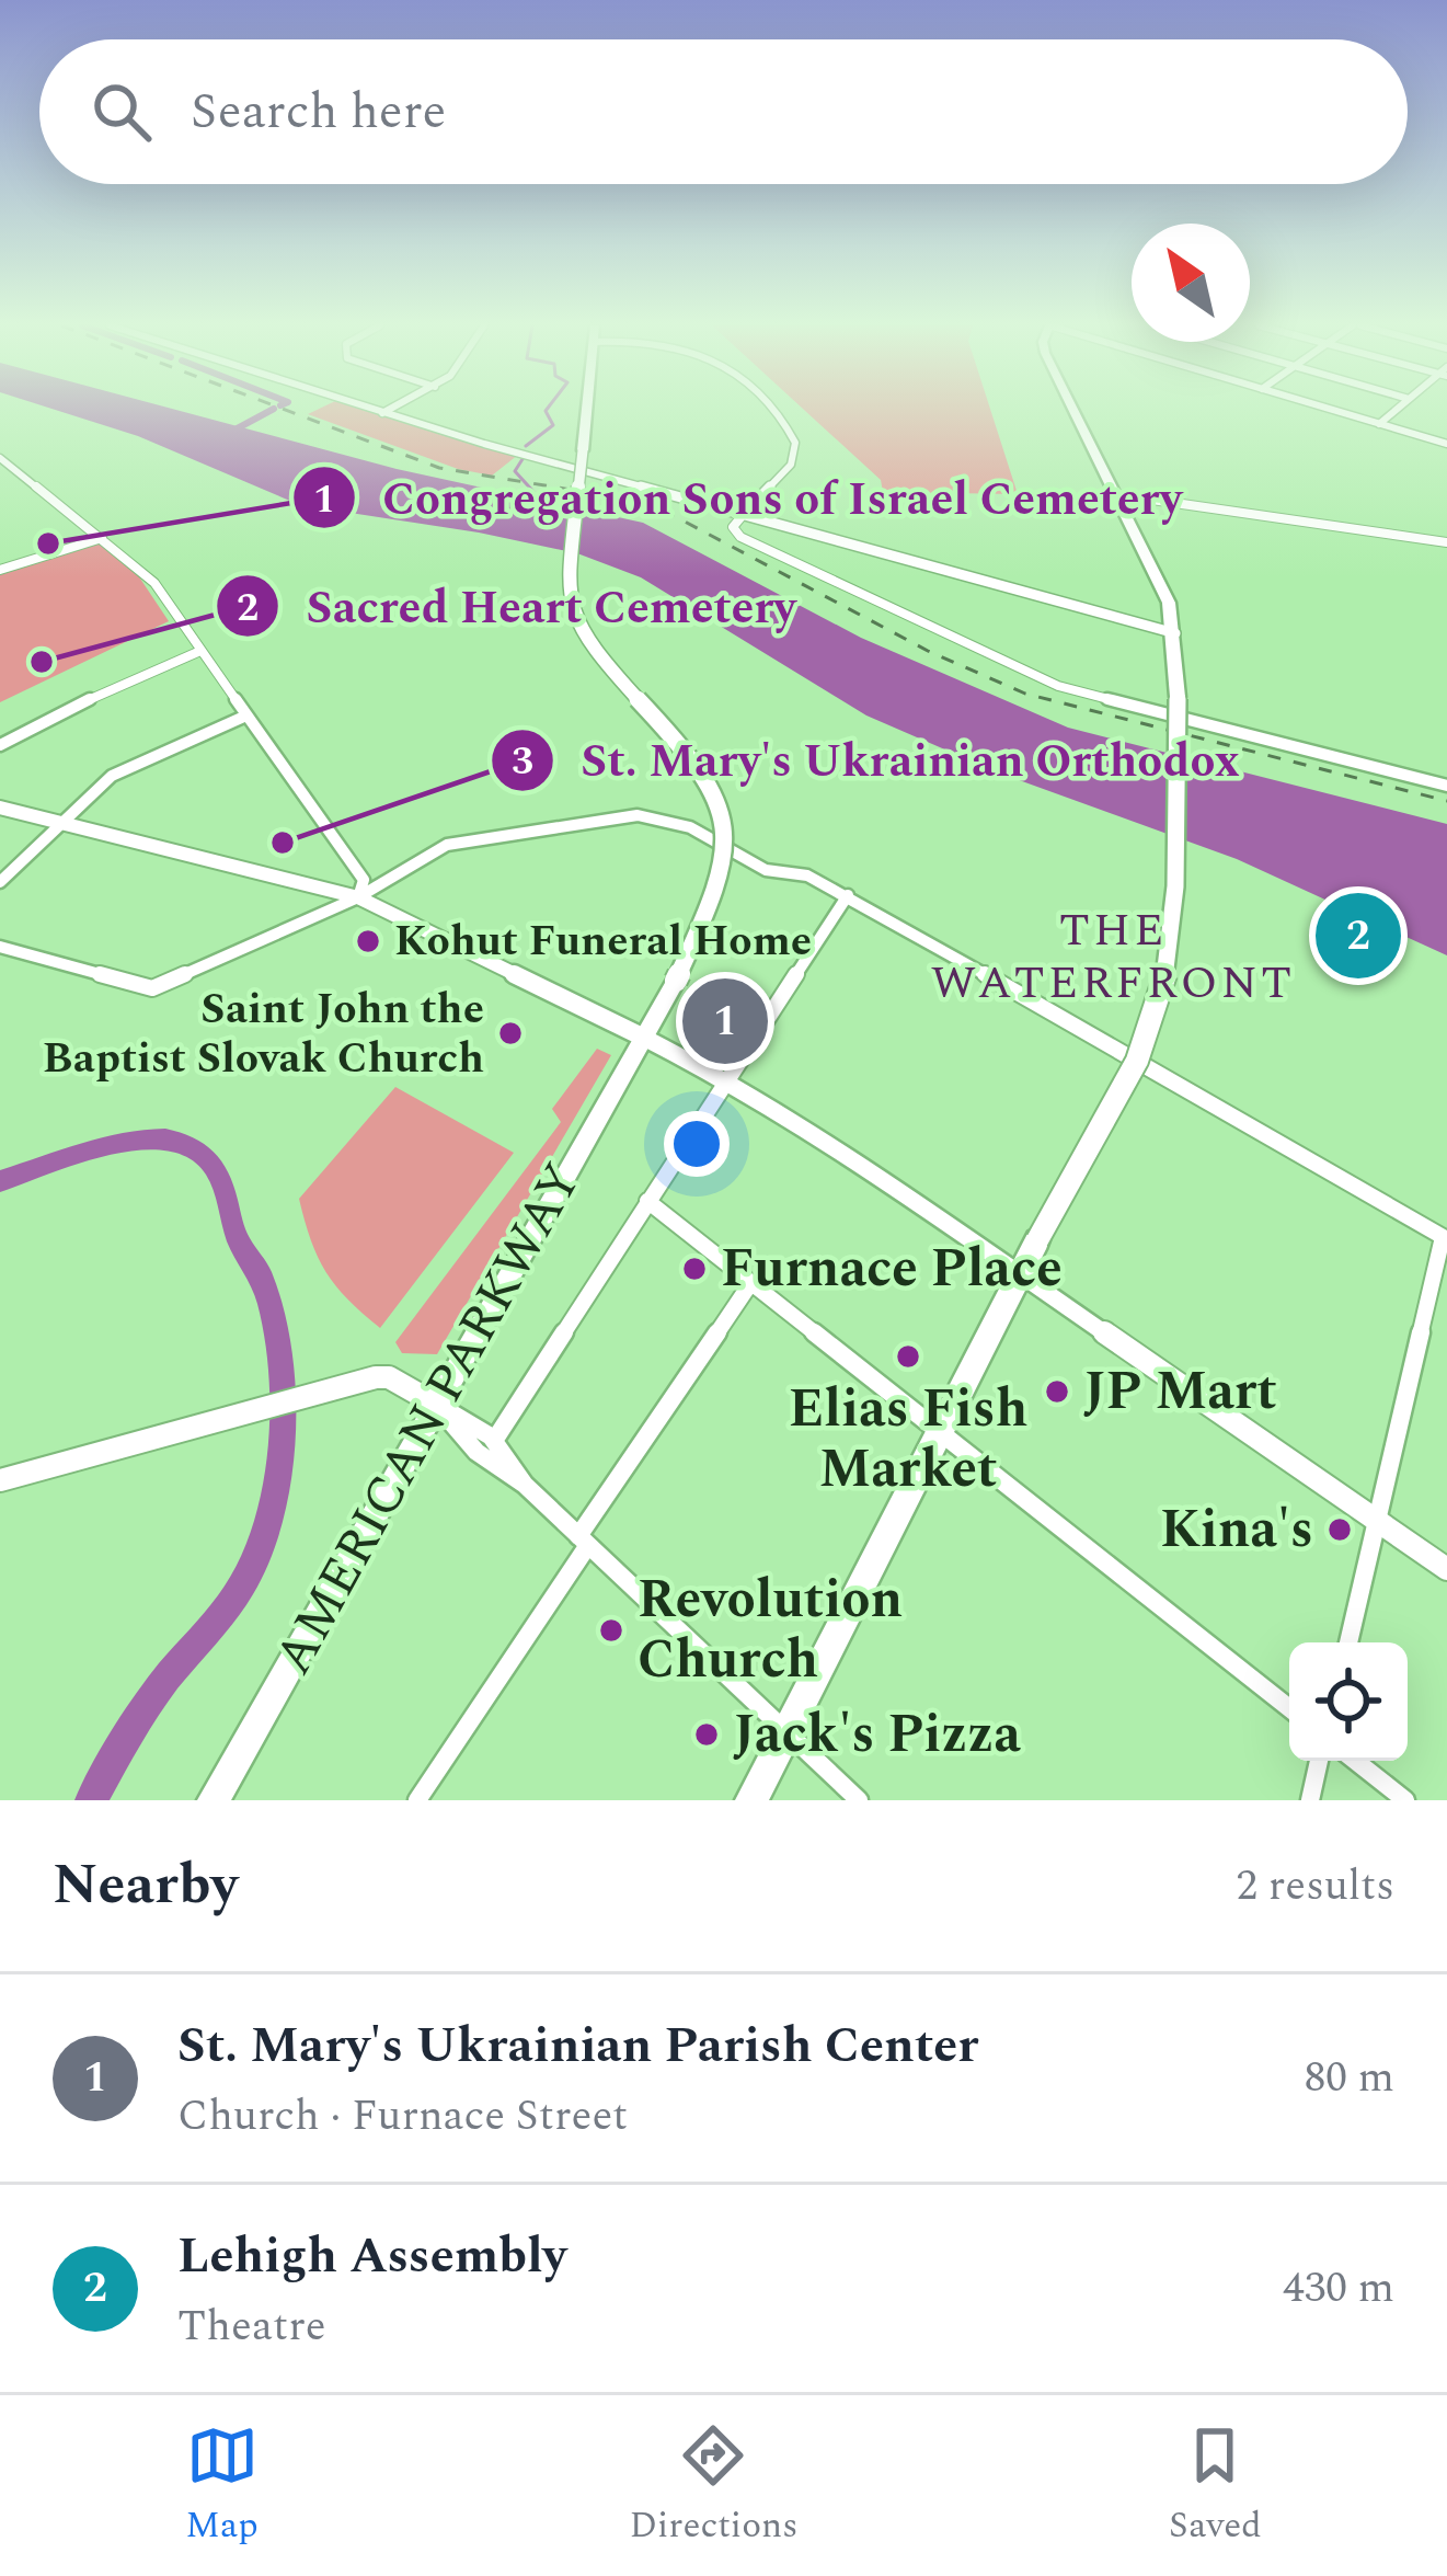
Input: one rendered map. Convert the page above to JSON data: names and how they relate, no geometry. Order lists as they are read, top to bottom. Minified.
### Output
{"streets":{"main road":["AMERICAN PARKWAY"]},"districts":["THE WATERFRONT"],"places":["Congregation Sons of Israel Cemetery","Sacred Heart Cemetery","St. Mary's Ukrainian Orthodox","Kohut Funeral Home","Saint John the Baptist Slovak Church","Furnace Place","Elias Fish Market","JP Mart","Kina's","Revolution Church","Jack's Pizza"],"north":"top left","page":{"search":"Search here","pins":["2","1"],"heading":["Nearby","2 results"],"list":[{"mark":"1","name":"St. Mary's Ukrainian Parish Center","note":"Church · Furnace Street","value":"80 m"},{"mark":"2","name":"Lehigh Assembly","note":"Theatre","value":"430 m"}],"nav":["Map","Directions","Saved"]}}
